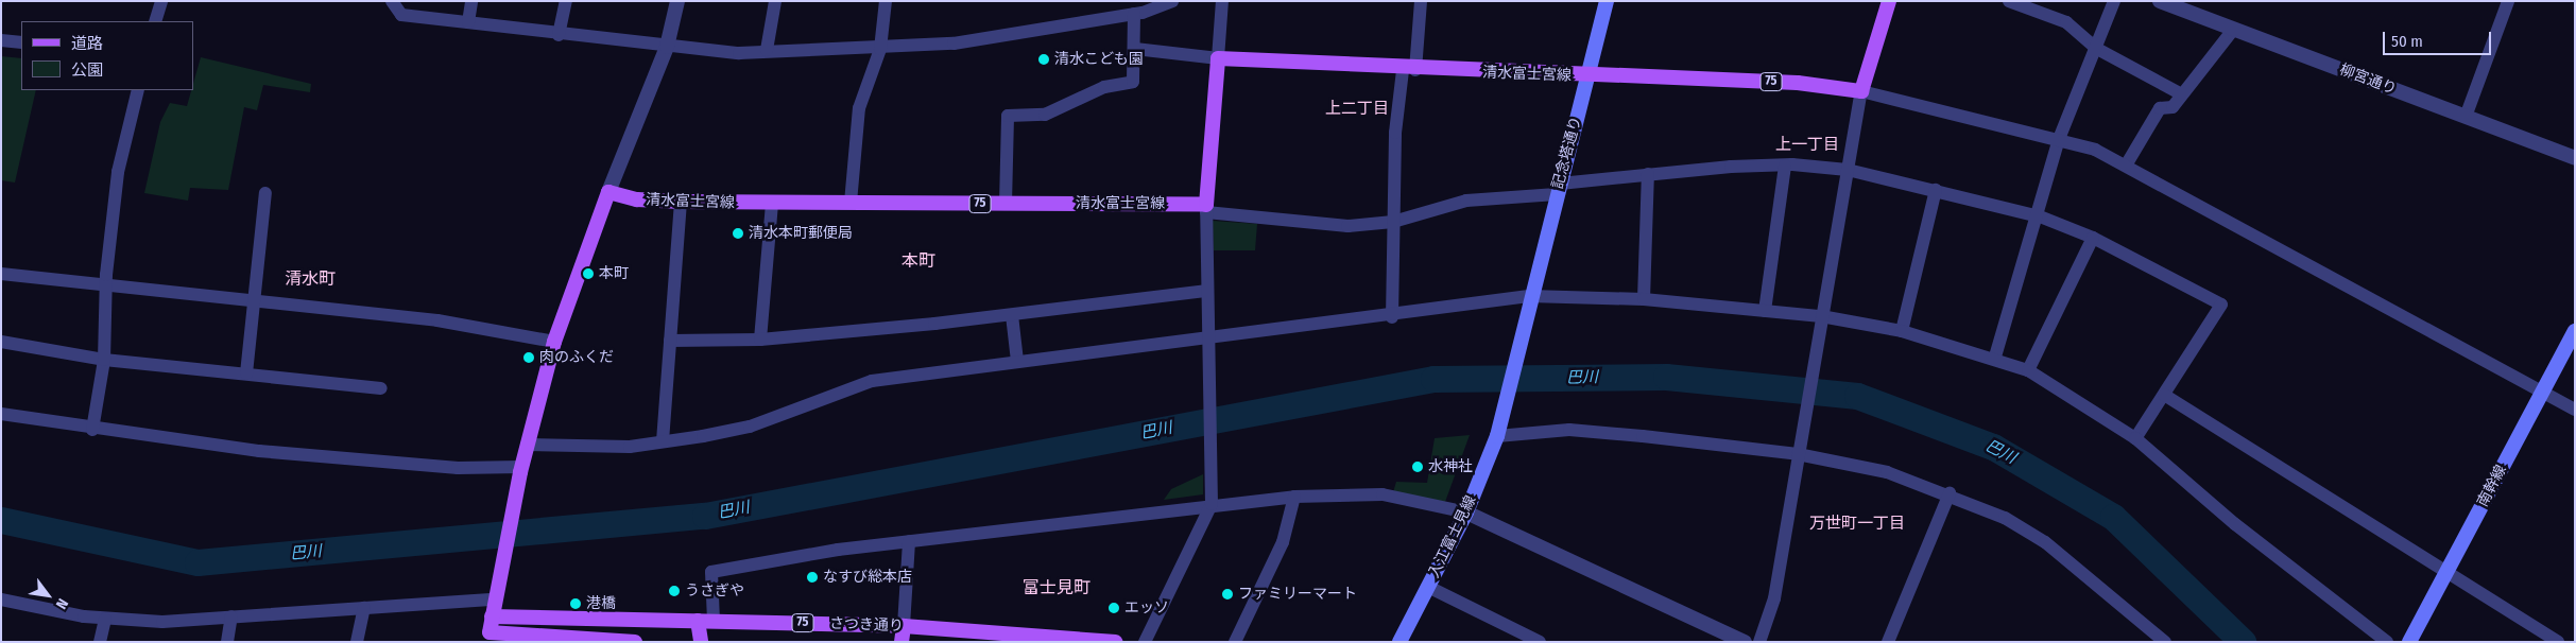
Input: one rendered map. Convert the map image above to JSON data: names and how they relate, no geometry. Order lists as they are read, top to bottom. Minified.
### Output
{"streets":{"main road":["清水富士宮線","75","記念塔通り","南幹線","入江富士見線","さつき通り"],"street":["柳宮通り"]},"crossings":[["清水富士宮線","記念塔通り"],["記念塔通り","入江富士見線"]],"districts":["上二丁目","上一丁目","本町","清水町","万世町一丁目","富士見町"],"water":["巴川"],"places":["清水こども園","清水本町郵便局","本町","肉のふくだ","水神社","なすび総本店","うさぎや","ファミリーマート","港橋","エッソ"],"legend":["道路","公園"],"scale_bar":"50 m","north":"bottom right"}
